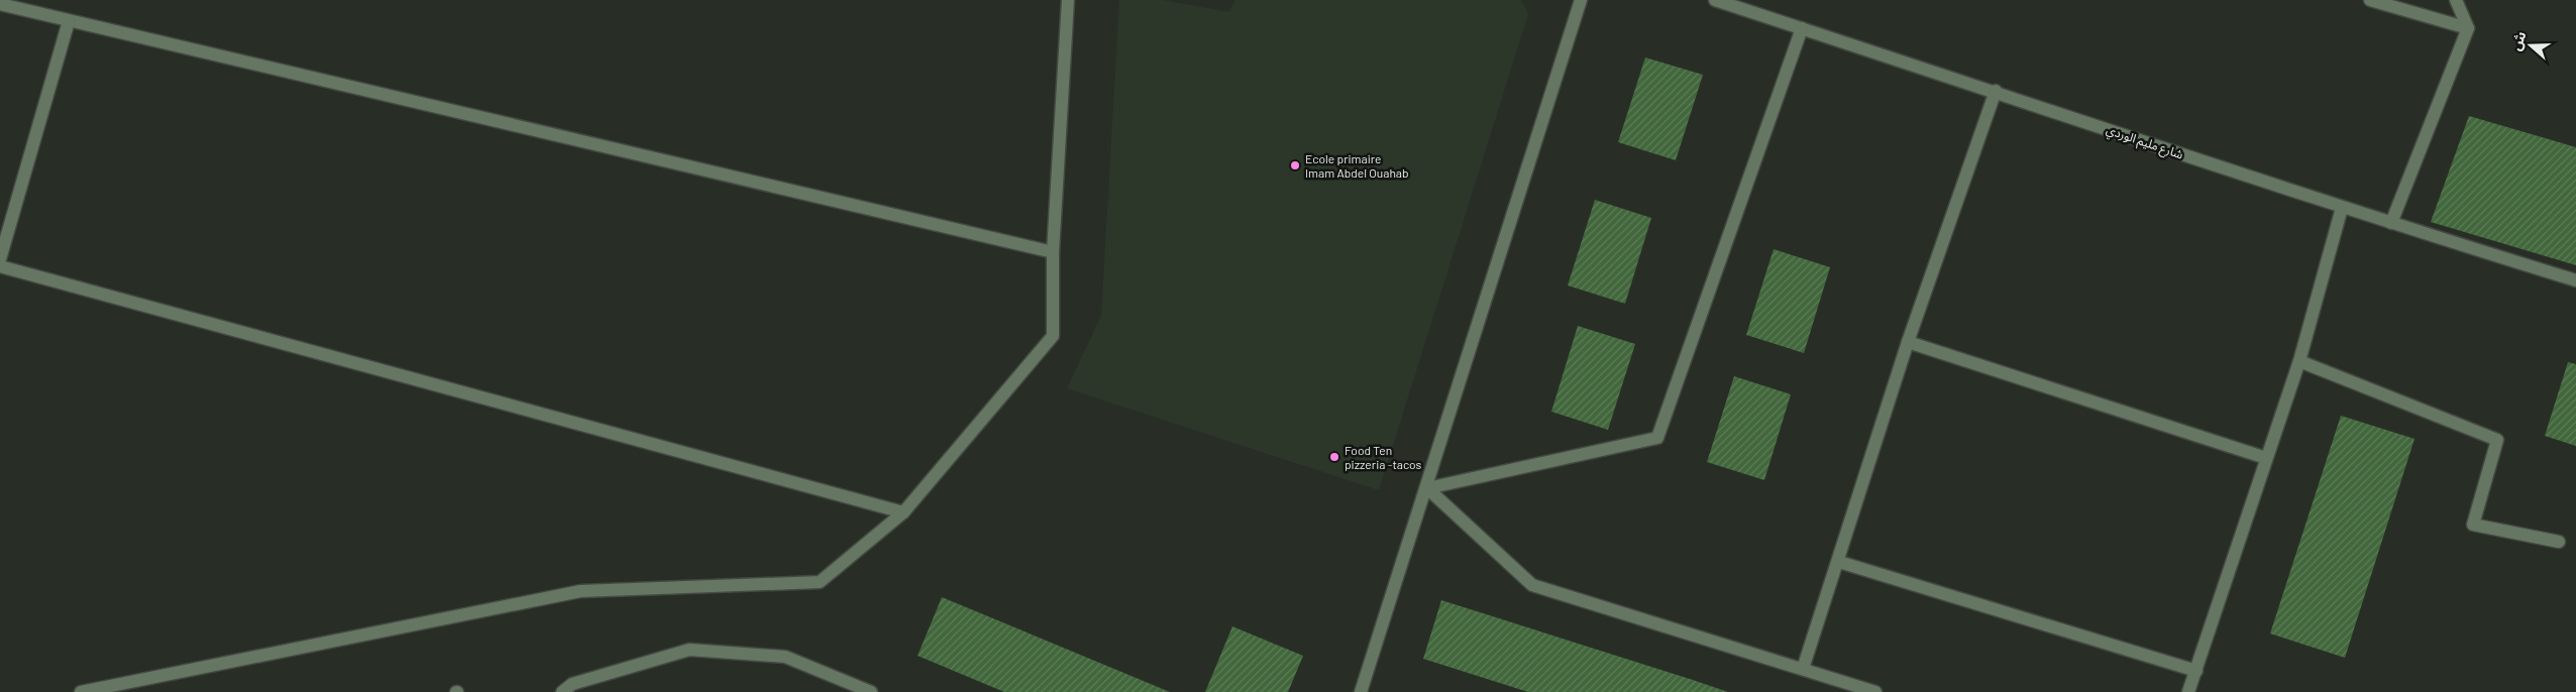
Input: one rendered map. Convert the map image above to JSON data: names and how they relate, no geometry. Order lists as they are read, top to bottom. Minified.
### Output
{"streets":{"street":["شارع مليم الوردي"]},"places":["Ecole primaire Imam Abdel Ouahab","Food Ten pizzeria -tacos"],"north":"left"}
